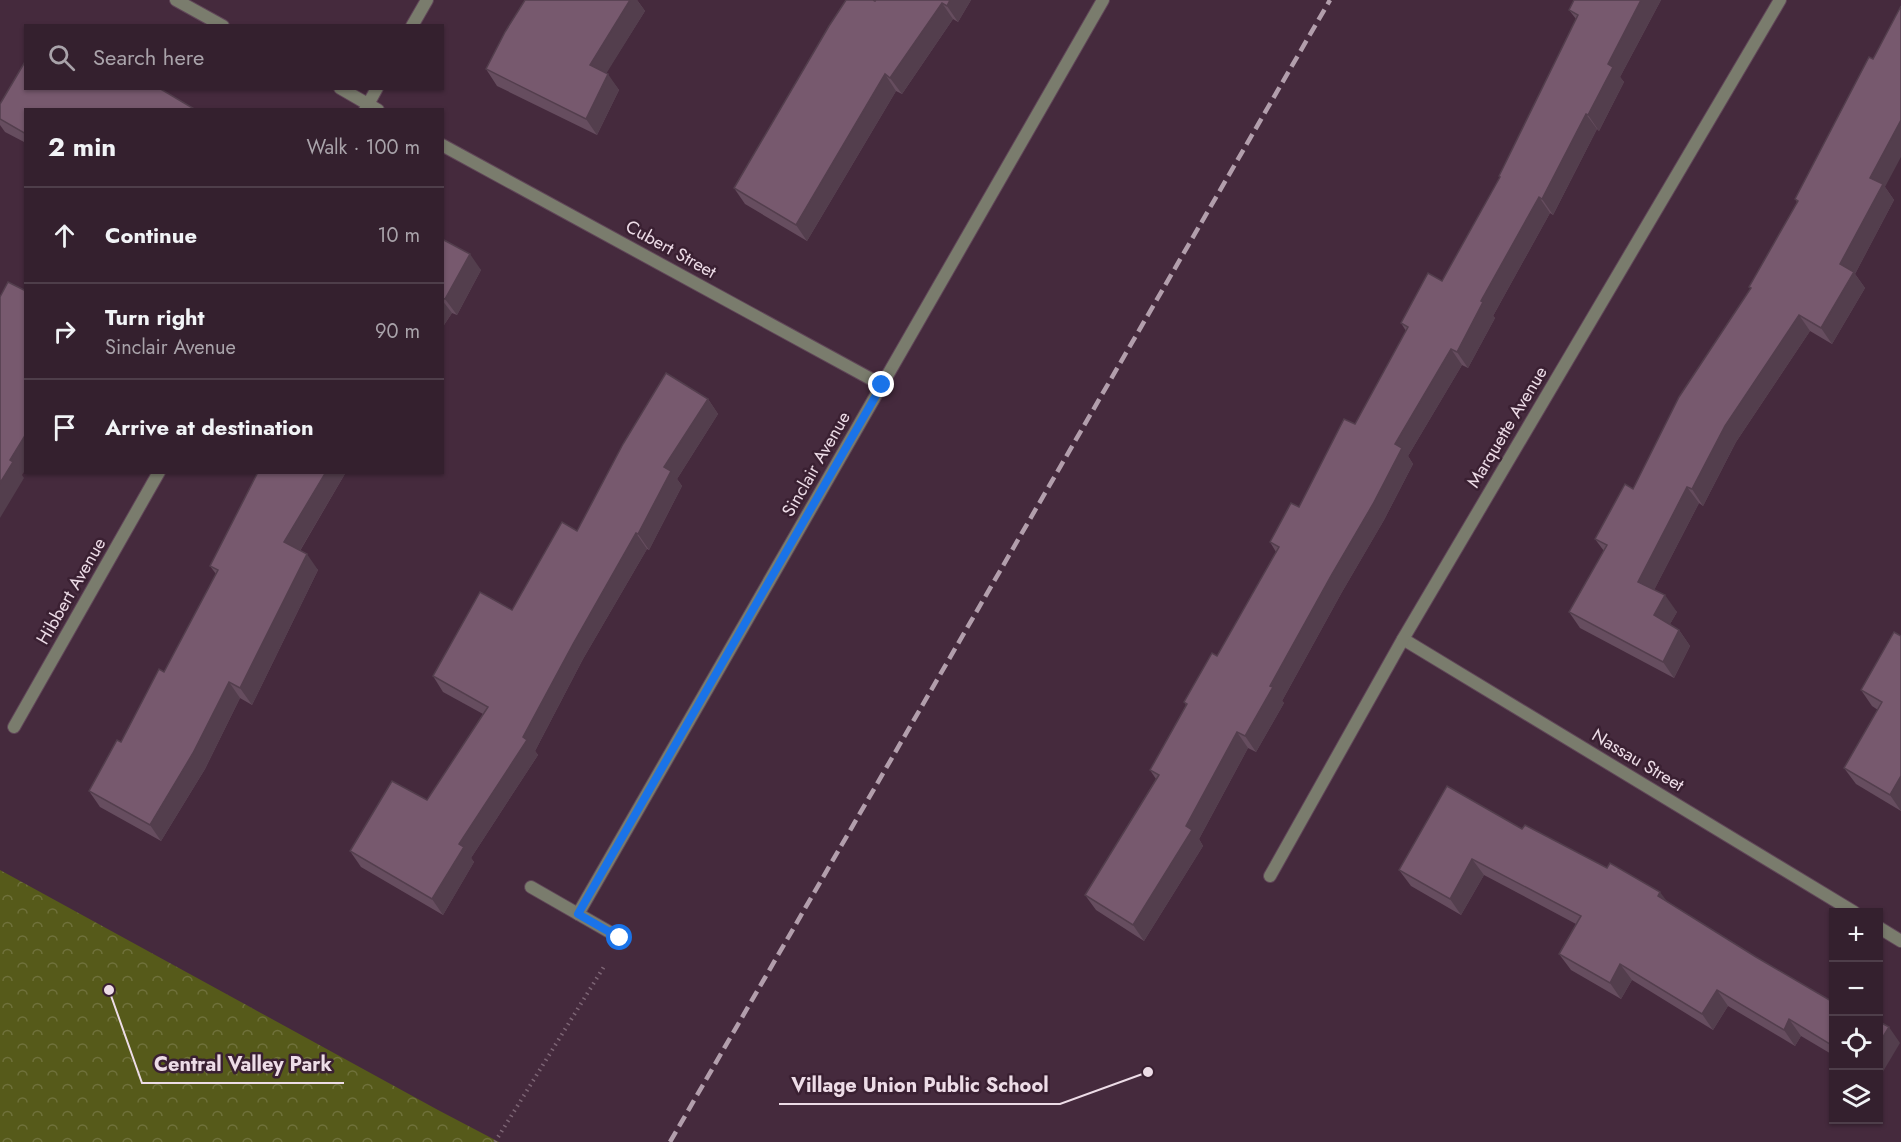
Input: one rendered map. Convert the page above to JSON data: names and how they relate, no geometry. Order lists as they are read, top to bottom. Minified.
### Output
{"streets":{"street":["Cubert Street","Marquette Avenue","Sinclair Avenue","Hibbert Avenue","Nassau Street"]},"crossings":[["Cubert Street","Sinclair Avenue"],["Marquette Avenue","Nassau Street"]],"places":["Central Valley Park","Village Union Public School"],"page":{"search":"Search here","heading":["2 min","Walk · 100 m"],"list":[["Continue","10 m"],["Turn right","Sinclair Avenue","90 m"],"Arrive at destination"],"map_buttons":["+","−"]}}
